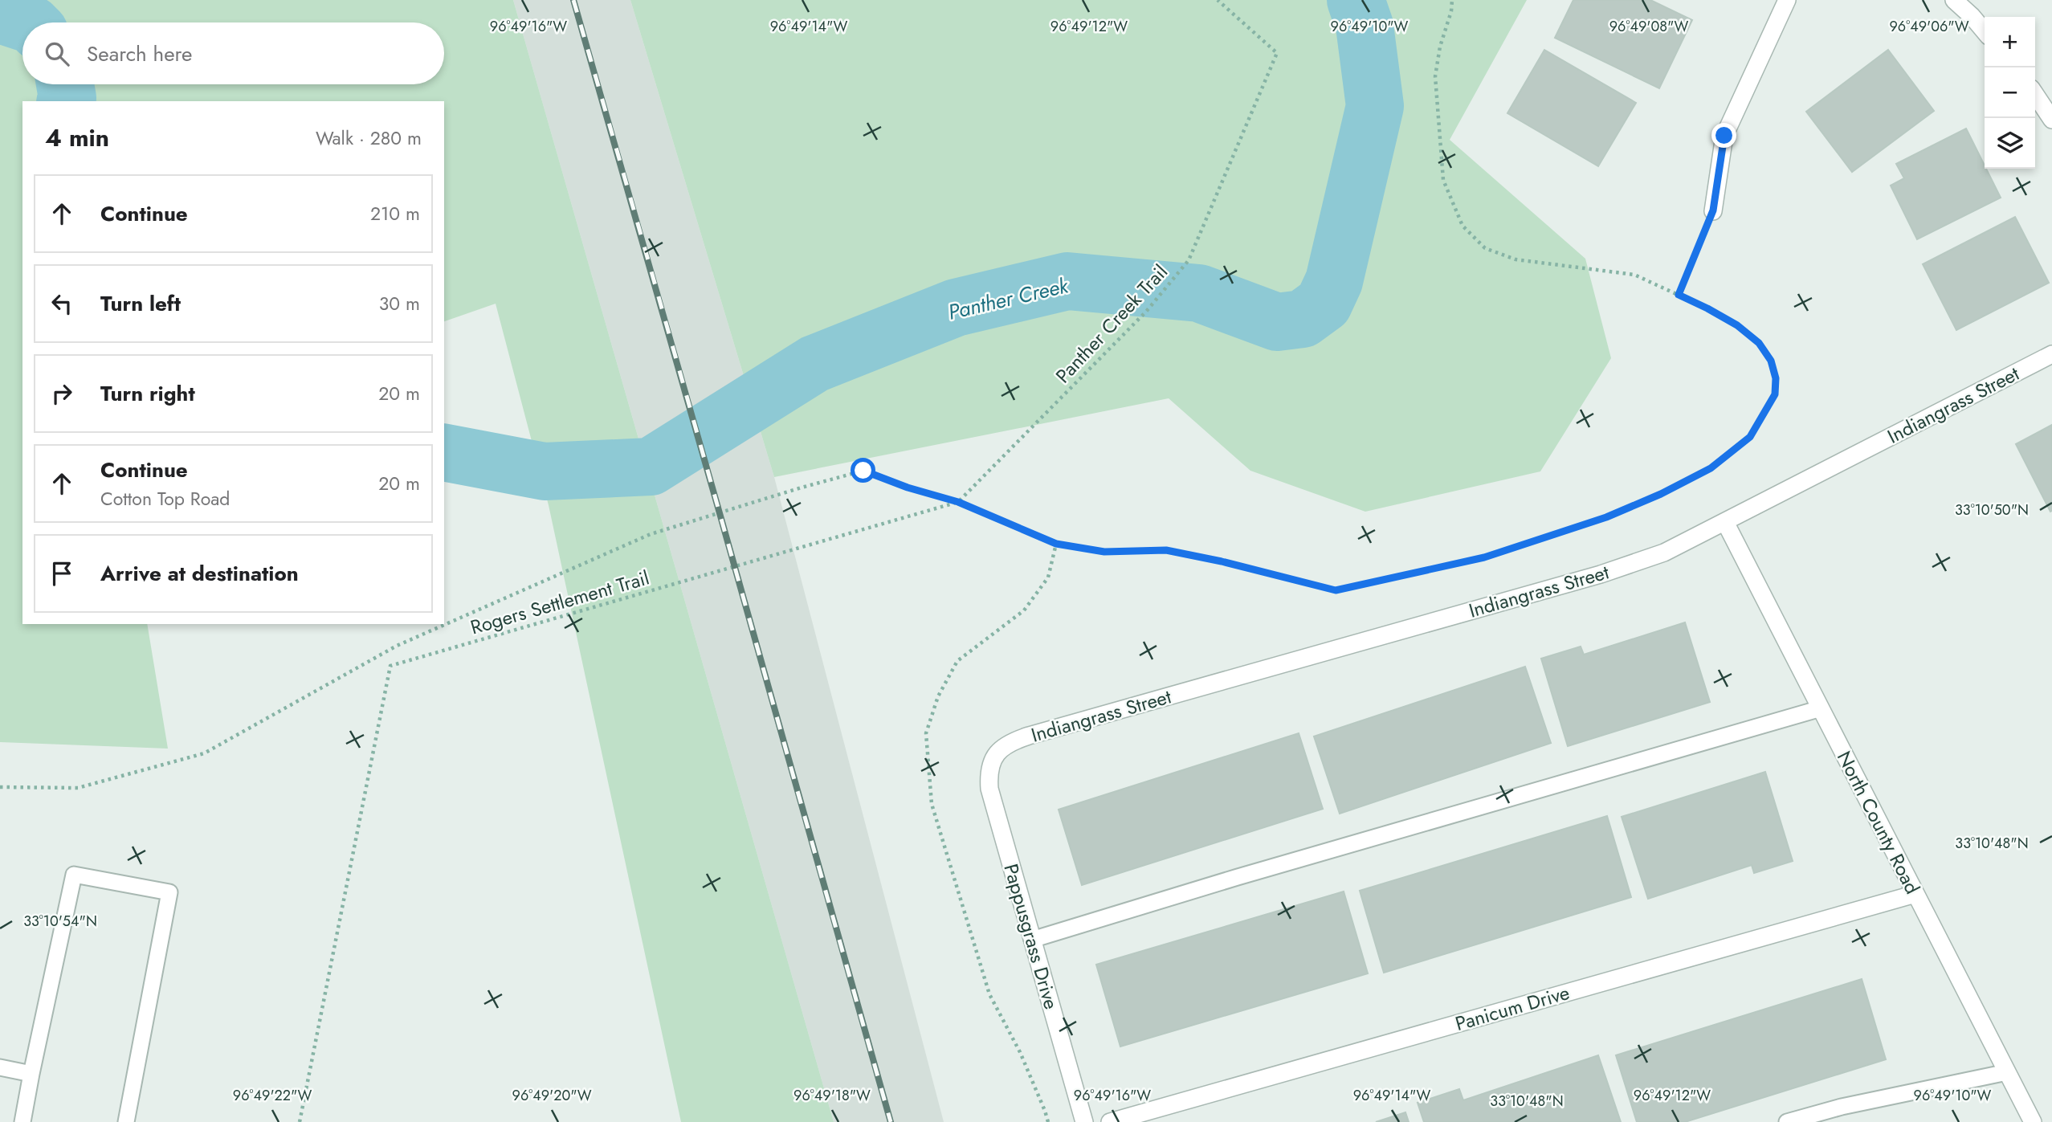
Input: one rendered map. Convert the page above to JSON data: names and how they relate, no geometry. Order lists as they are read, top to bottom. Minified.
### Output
{"streets":{"street":["Indiangrass Street","North County Road","Pappusgrass Drive","Panicum Drive"],"path":["Panther Creek Trail","Rogers Settlement Trail"]},"crossings":[["Panther Creek Trail","Rogers Settlement Trail"],["Indiangrass Street","North County Road"],["Indiangrass Street","Pappusgrass Drive"],["North County Road","Panicum Drive"]],"water":["Panther Creek"],"page":{"map_buttons":["+","−"],"search":"Search here","heading":["4 min","Walk · 280 m"],"list":[["Continue","210 m"],["Turn left","30 m"],["Turn right","20 m"],["Continue","Cotton Top Road","20 m"],"Arrive at destination"]},"coordinates":["96°49'16\"W","96°49'14\"W","96°49'12\"W","96°49'10\"W","96°49'08\"W","96°49'06\"W","33°10'50\"N","33°10'48\"N","33°10'54\"N","96°49'22\"W","96°49'20\"W","96°49'18\"W"]}
